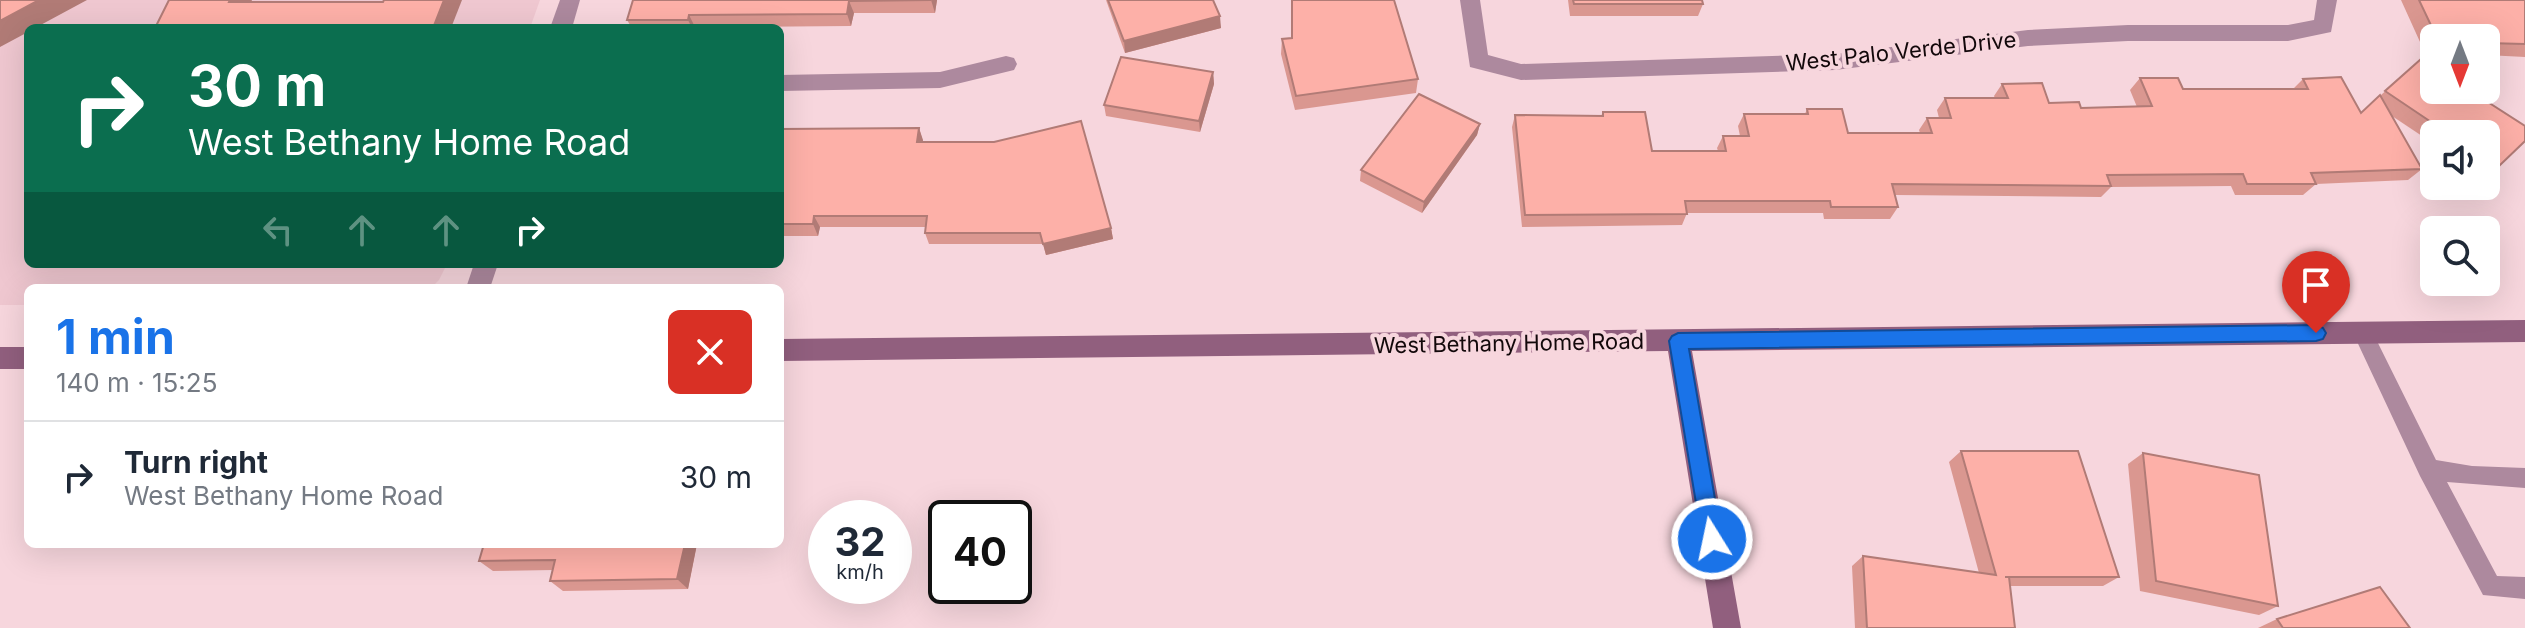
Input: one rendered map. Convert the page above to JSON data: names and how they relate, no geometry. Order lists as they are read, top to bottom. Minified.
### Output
{"streets":{"main road":["West Bethany Home Road"],"street":["West Palo Verde Drive"]},"north":"bottom","page":{"turn":["30 m","West Bethany Home Road"],"heading":["1 min","140 m · 15:25"],"list":[{"name":"Turn right","note":"West Bethany Home Road","value":"30 m"}],"speed":"32 km/h","limit":"40"}}
